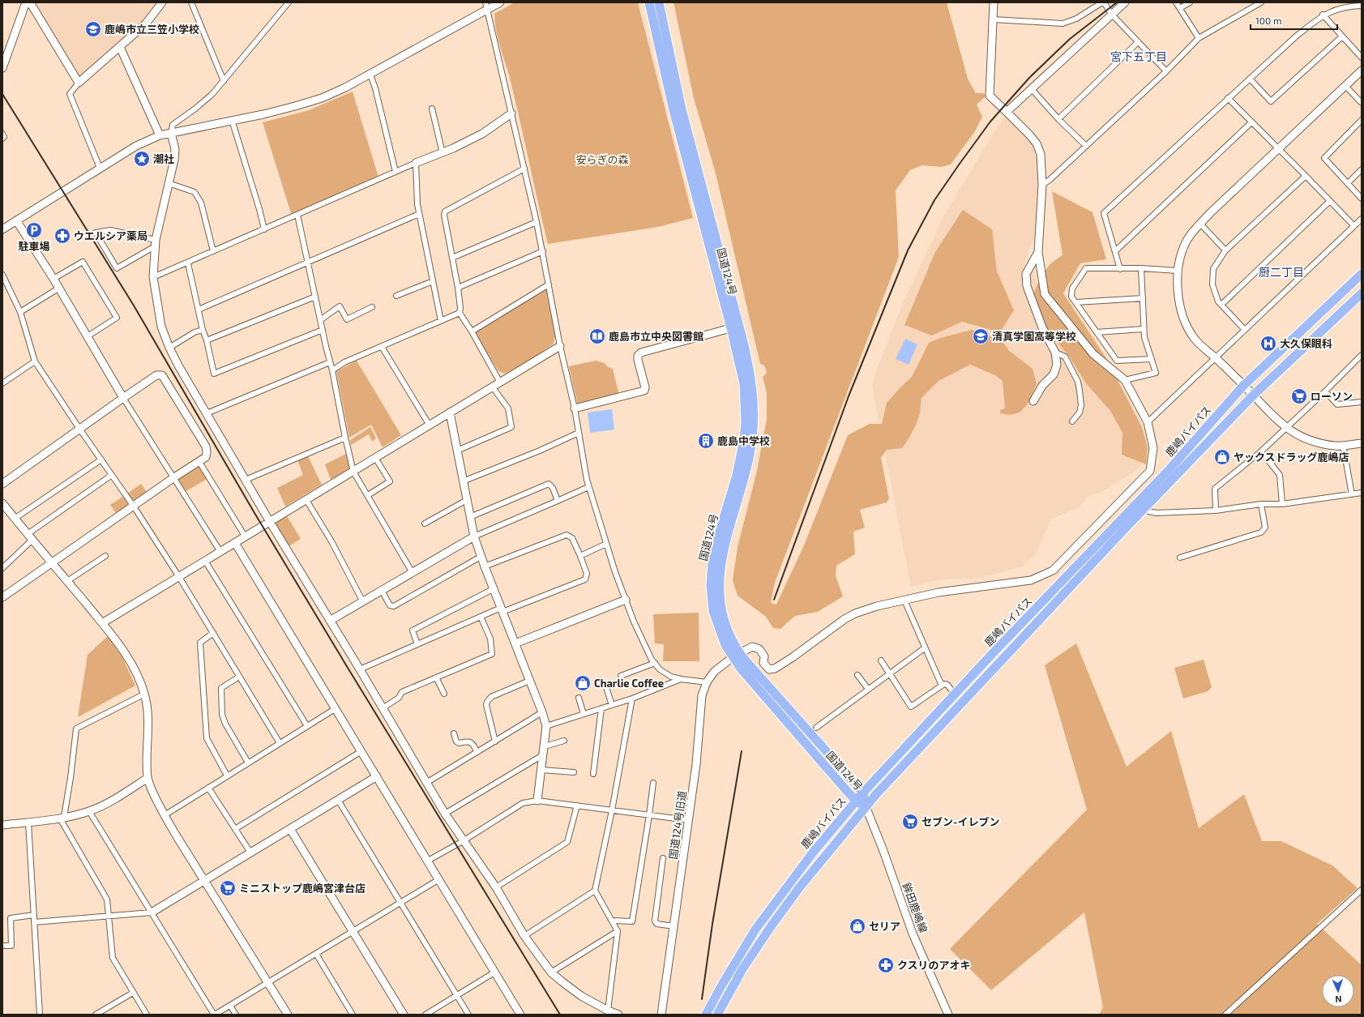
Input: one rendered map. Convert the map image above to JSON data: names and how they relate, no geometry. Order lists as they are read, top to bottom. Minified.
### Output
{"streets":{"highway":["国道124号","鹿嶋バイパス"],"street":["国道124号旧道","鉾田鹿嶋線"]},"crossings":[["国道124号","鹿嶋バイパス"],["国道124号","国道124号旧道"],["国道124号","鉾田鹿嶋線"],["鹿嶋バイパス","鉾田鹿嶋線"]],"districts":["宮下五丁目","厨二丁目"],"parks":["安らぎの森"],"places":{"school or university":["鹿嶋市立三笠小学校","清真学園高等学校"],"place":["潮社"],"parking":["駐車場"],"pharmacy":["ウエルシア薬局","クスリのアオキ"],"library":["鹿島市立中央図書館"],"hospital":["大久保眼科"],"supermarket":["ローソン","セブン-イレブン","ミニストップ鹿嶋宮津台店"],"building":["鹿島中学校"],"shop":["ヤックスドラッグ鹿嶋店","Charlie Coffee","セリア"]},"scale_bar":"100 m","north":"bottom"}
